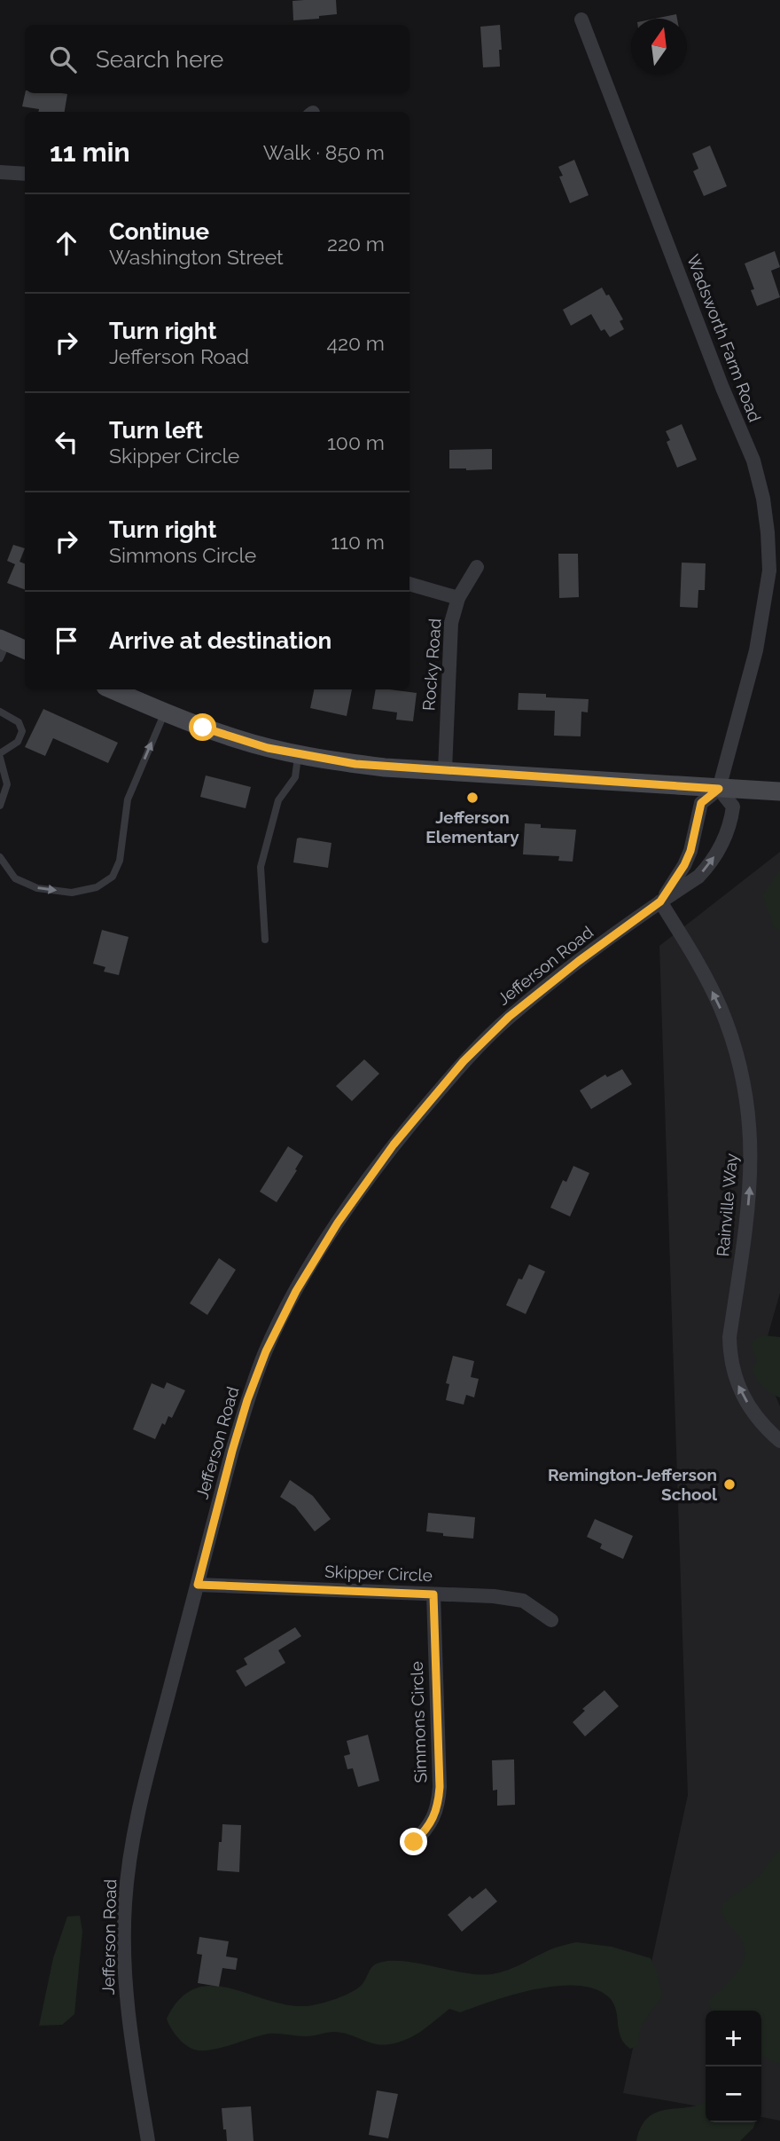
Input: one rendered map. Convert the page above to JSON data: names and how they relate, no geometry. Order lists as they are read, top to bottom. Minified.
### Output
{"streets":{"street":["Wadsworth Farm Road","Rocky Road","Jefferson Road","Rainville Way","Skipper Circle","Simmons Circle"]},"crossings":[["Wadsworth Farm Road","Jefferson Road"],["Jefferson Road","Rainville Way"],["Jefferson Road","Skipper Circle"],["Skipper Circle","Simmons Circle"]],"one_way":["Rainville Way"],"places":["Jefferson Elementary","Remington-Jefferson School"],"north":"top","page":{"search":"Search here","heading":["11 min","Walk · 850 m"],"list":[["Continue","Washington Street","220 m"],["Turn right","Jefferson Road","420 m"],["Turn left","Skipper Circle","100 m"],["Turn right","Simmons Circle","110 m"],"Arrive at destination"],"map_buttons":["+","−"]}}
